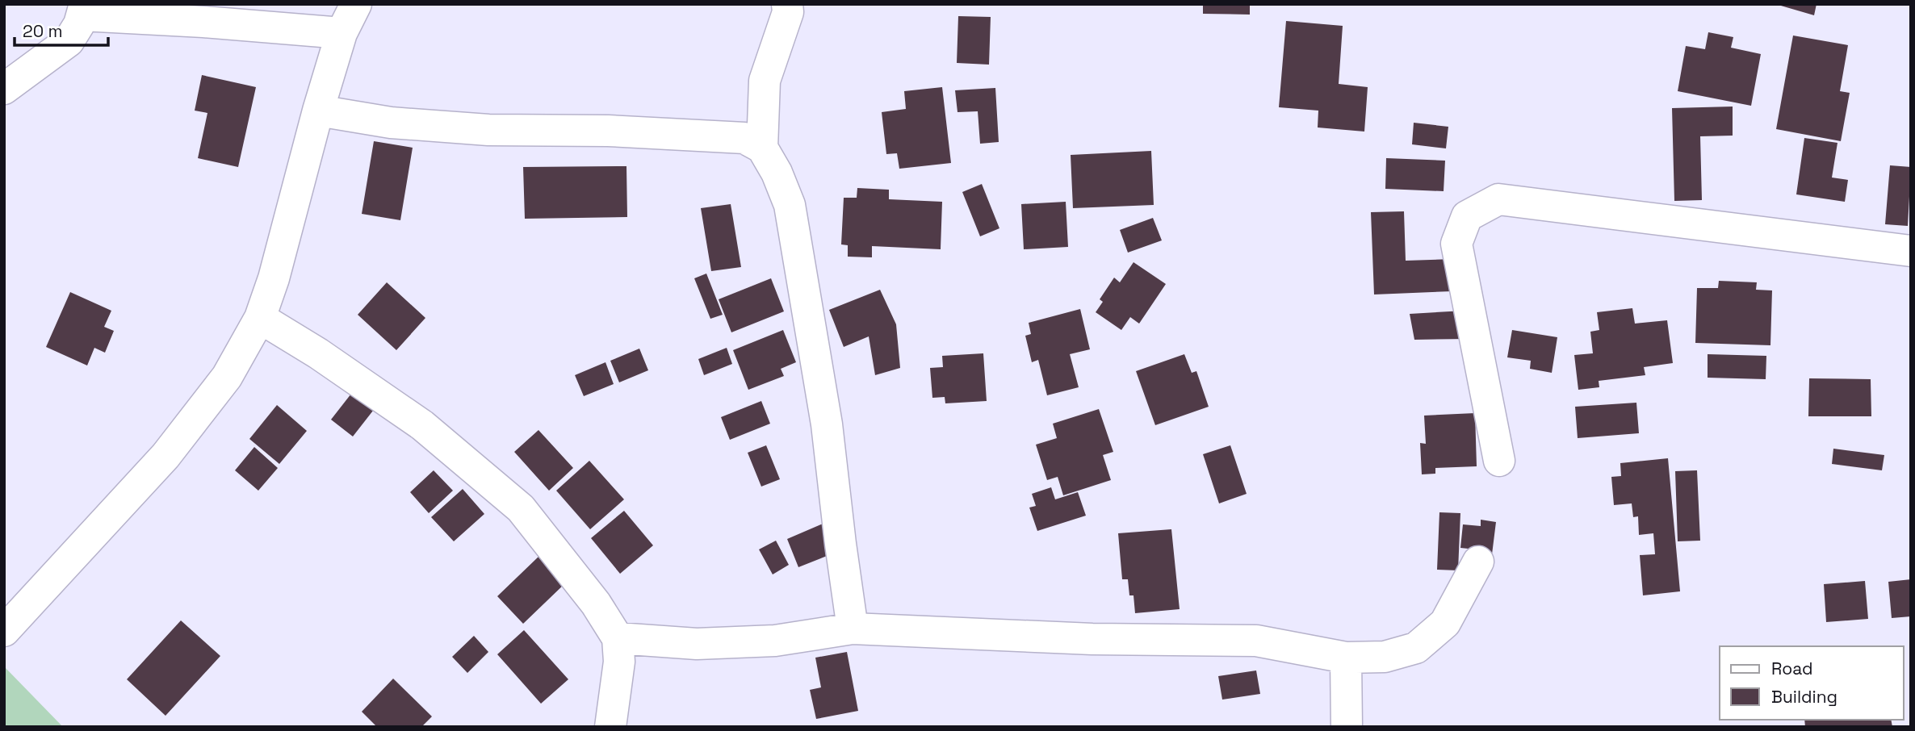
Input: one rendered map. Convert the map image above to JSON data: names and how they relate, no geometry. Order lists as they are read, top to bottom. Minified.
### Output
{"legend":["Road","Building"],"scale_bar":"20 m"}
